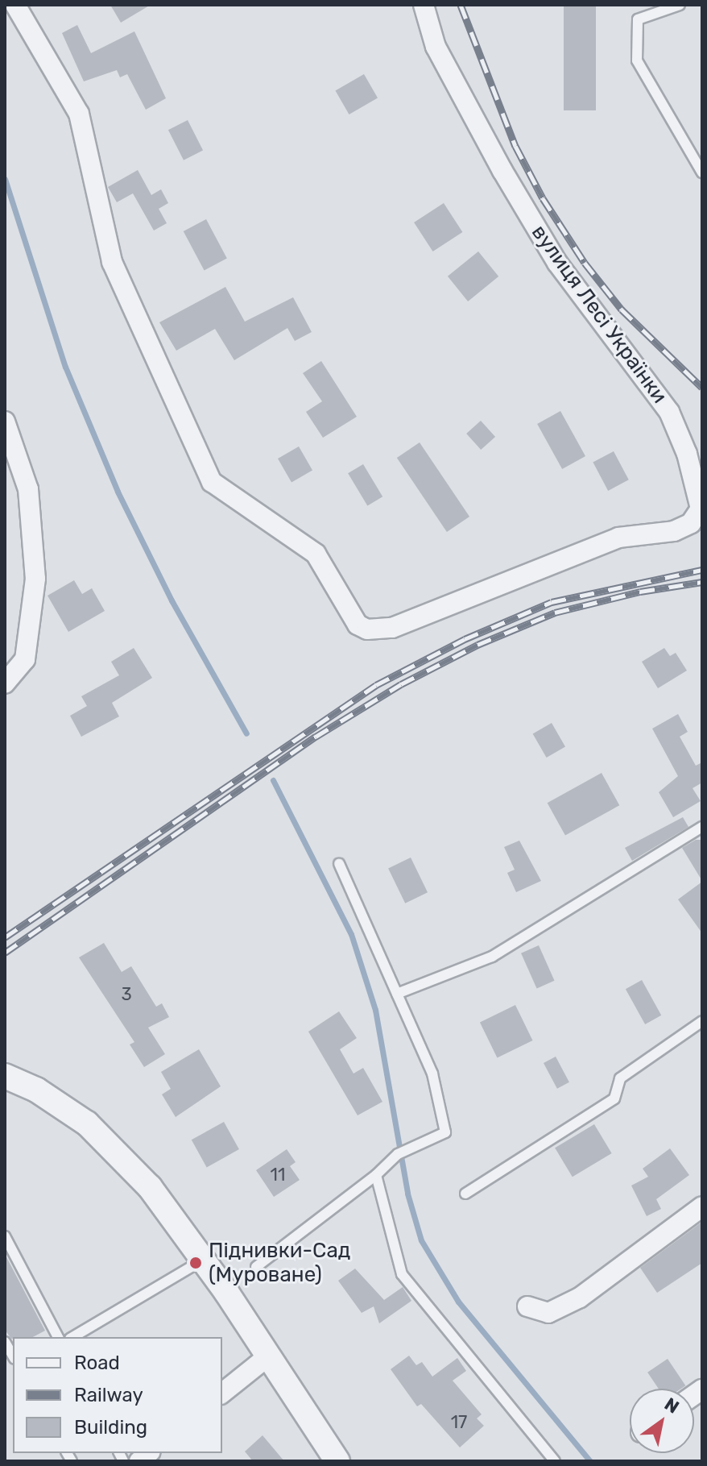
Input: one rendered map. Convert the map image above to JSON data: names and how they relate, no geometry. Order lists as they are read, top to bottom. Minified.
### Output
{"streets":{"street":["вулиця Лесі Українки"]},"places":["Піднивки-Сад (Муроване)"],"house_numbers":["3","11","17"],"legend":["Road","Railway","Building"],"north":"top right"}
